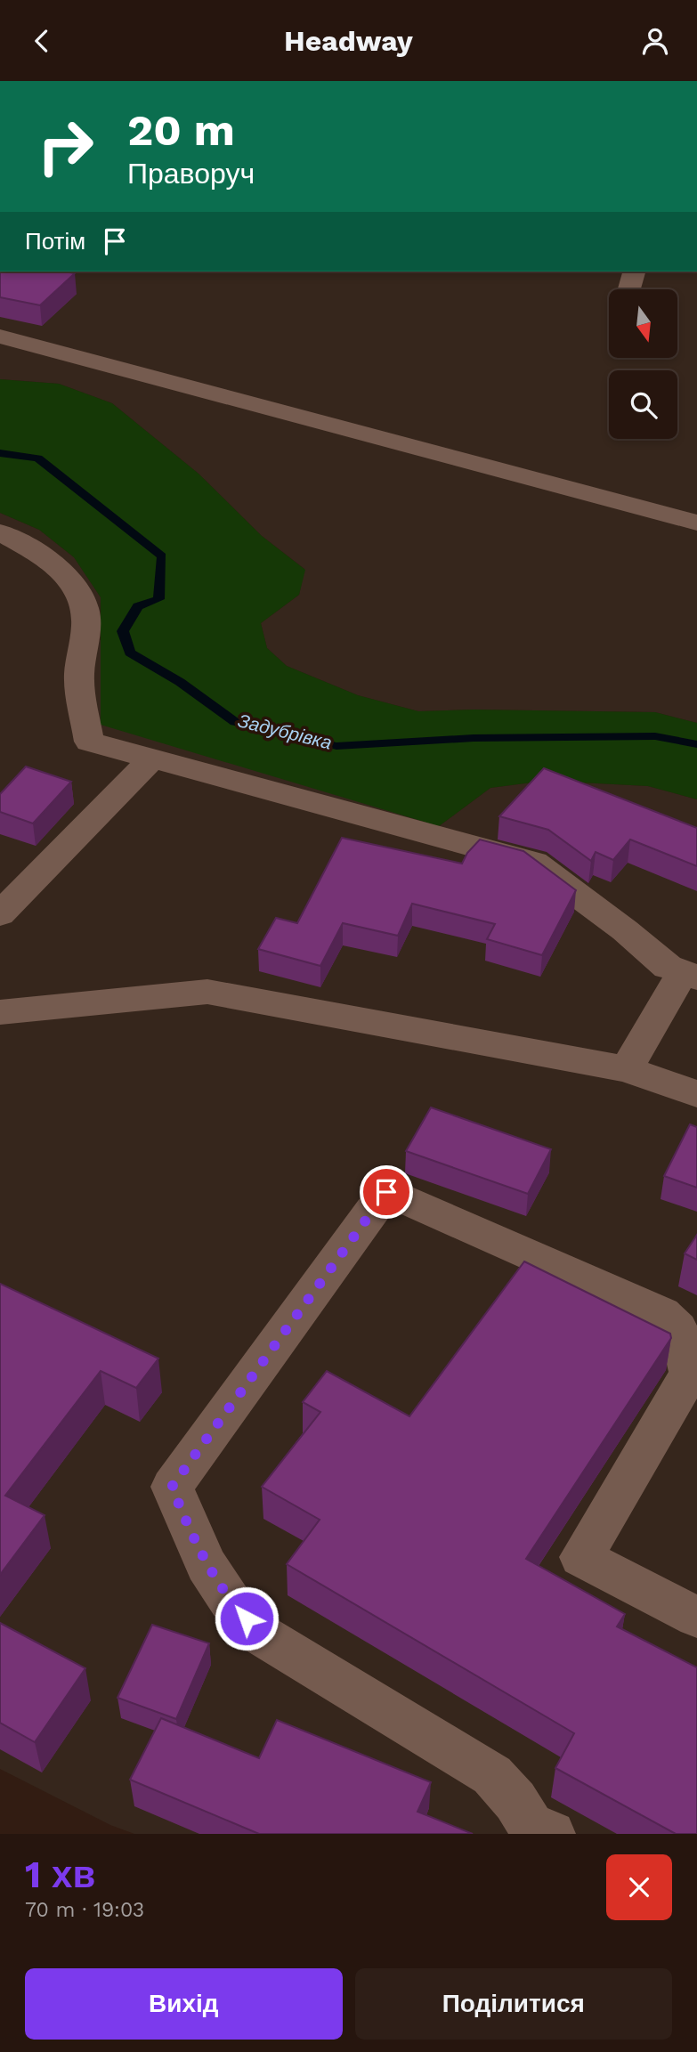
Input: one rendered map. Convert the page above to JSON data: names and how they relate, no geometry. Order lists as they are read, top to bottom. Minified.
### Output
{"water":["Задубрівка"],"north":"bottom","page":{"header":"Headway","turn":["20 m","Праворуч"],"then":"Потім","heading":["1 хв","70 m · 19:03"],"buttons":["Вихід","Поділитися"]}}
